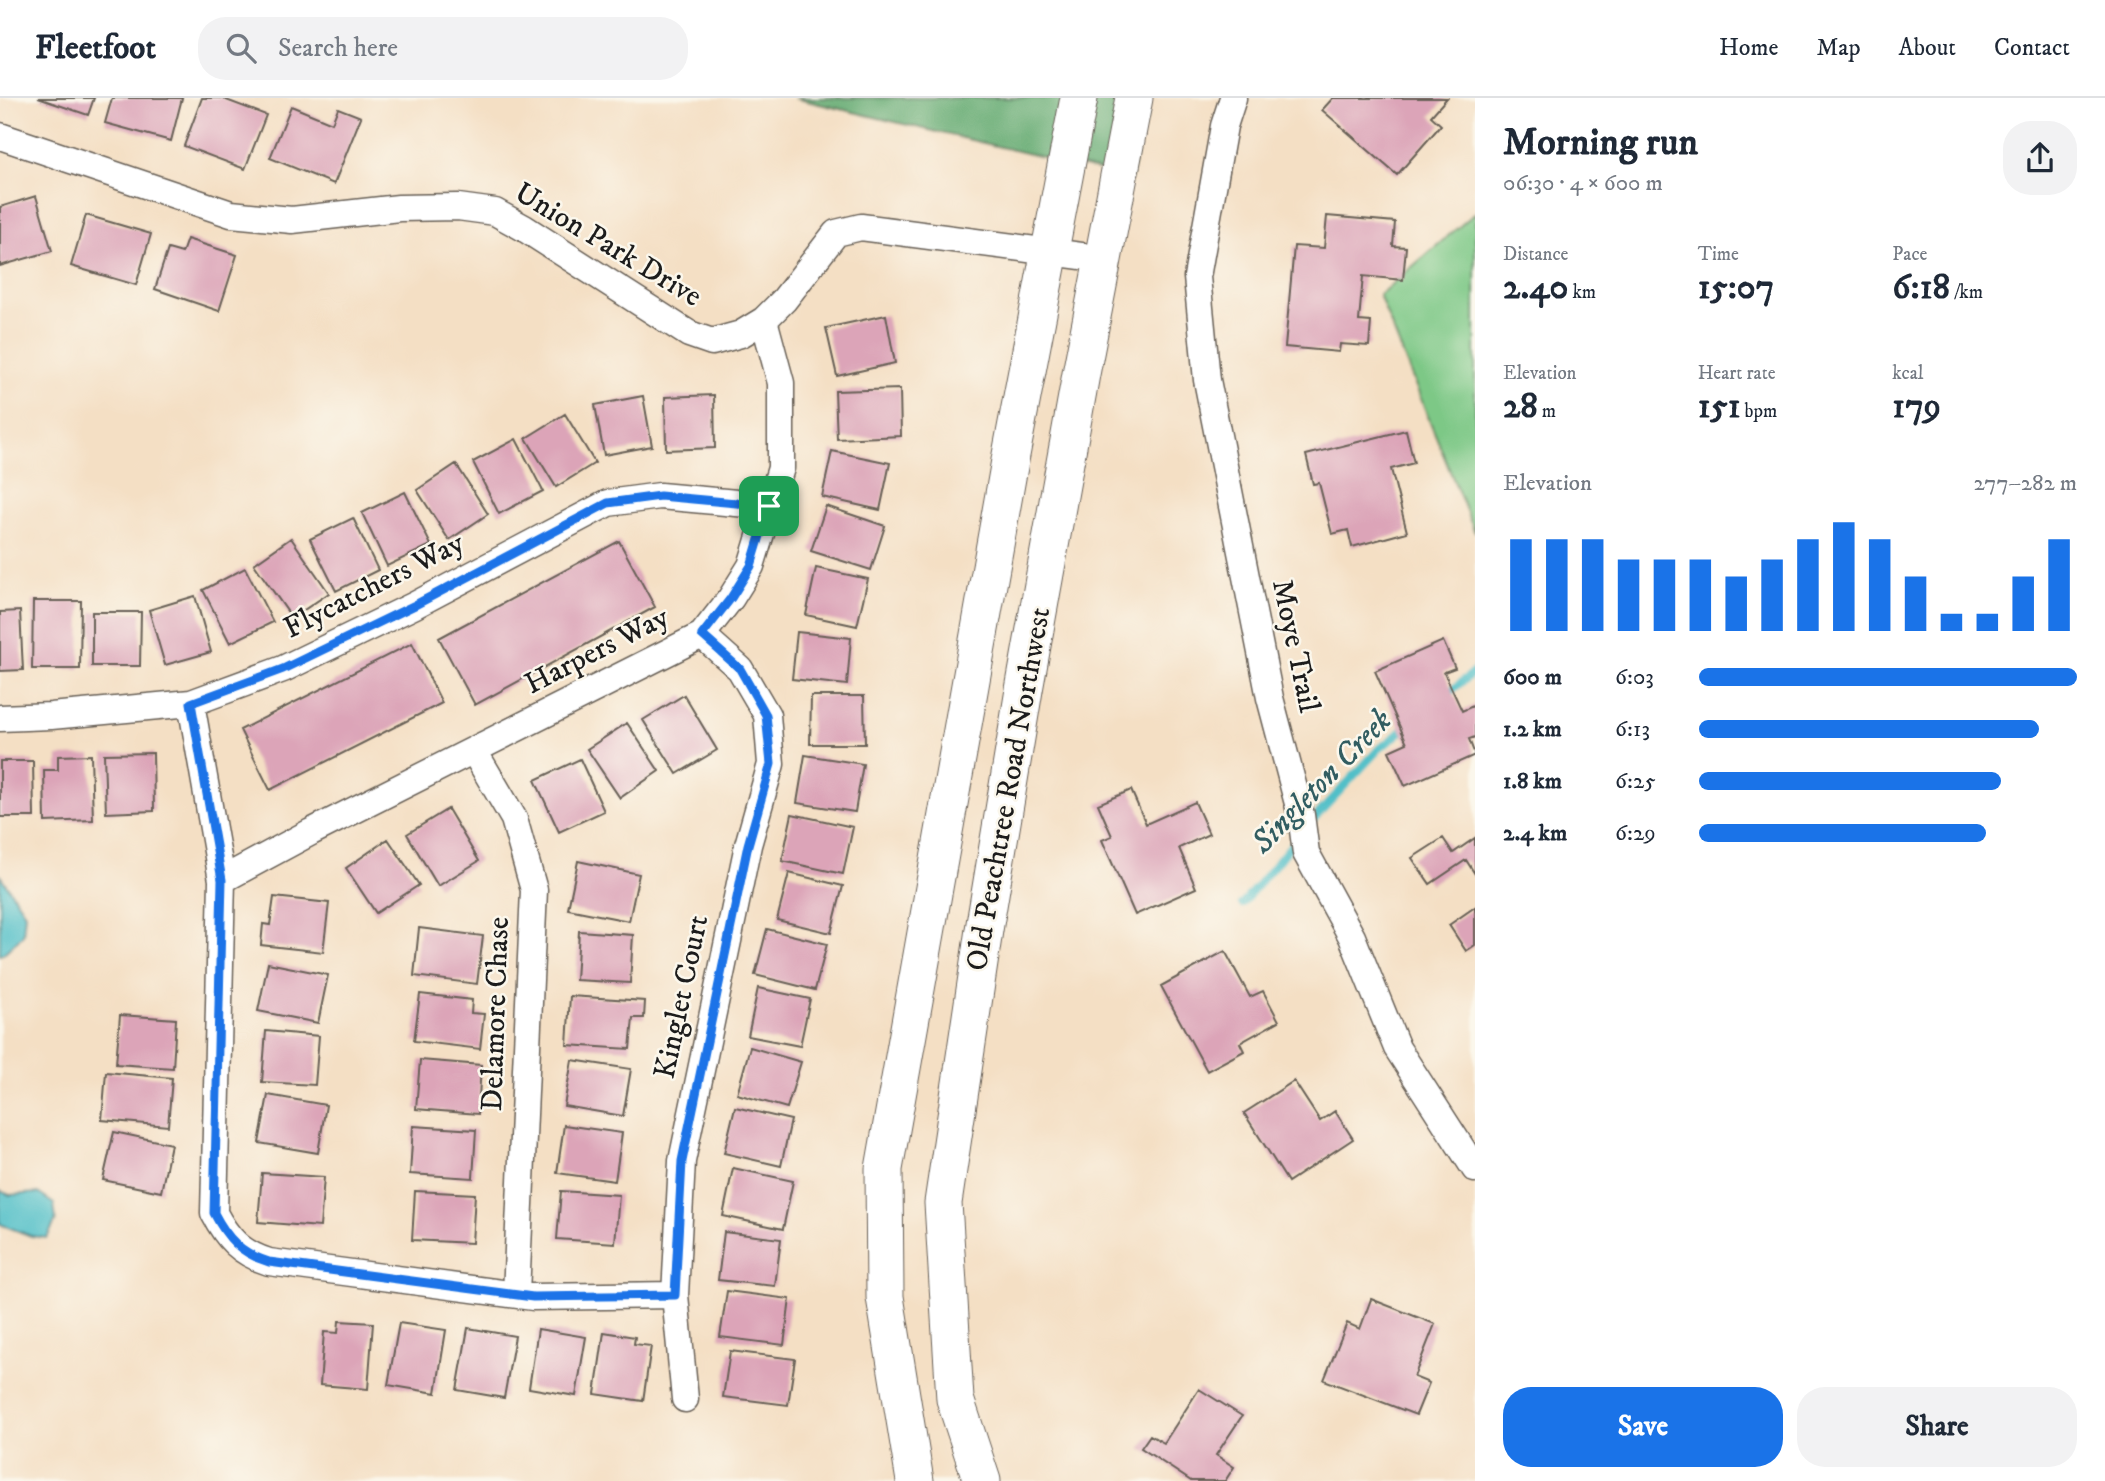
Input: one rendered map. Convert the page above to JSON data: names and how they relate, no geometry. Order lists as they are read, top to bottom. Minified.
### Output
{"streets":{"main road":["Old Peachtree Road Northwest"],"street":["Union Park Drive","Flycatchers Way","Moye Trail","Harpers Way","Kinglet Court","Delamore Chase"]},"crossings":[["Union Park Drive","Harpers Way"],["Union Park Drive","Old Peachtree Road Northwest"],["Flycatchers Way","Harpers Way"],["Harpers Way","Kinglet Court"],["Harpers Way","Delamore Chase"]],"water":["Singleton Creek"],"page":{"header":"Fleetfoot","search":"Search here","nav":["Home","Map","About","Contact"],"heading":["Morning run","06:30 · 4 × 600 m"],"stats":[["Distance","2.40 km"],["Time","15:07"],["Pace","6:18 /km"],["Elevation","28 m"],["Heart rate","151 bpm"],["kcal","179"]],"chart":["Elevation","277–282 m"],"list":[{"name":"600 m","note":"6:03"},{"name":"1.2 km","note":"6:13"},{"name":"1.8 km","note":"6:25"},{"name":"2.4 km","note":"6:29"}],"buttons":["Save","Share"]}}
